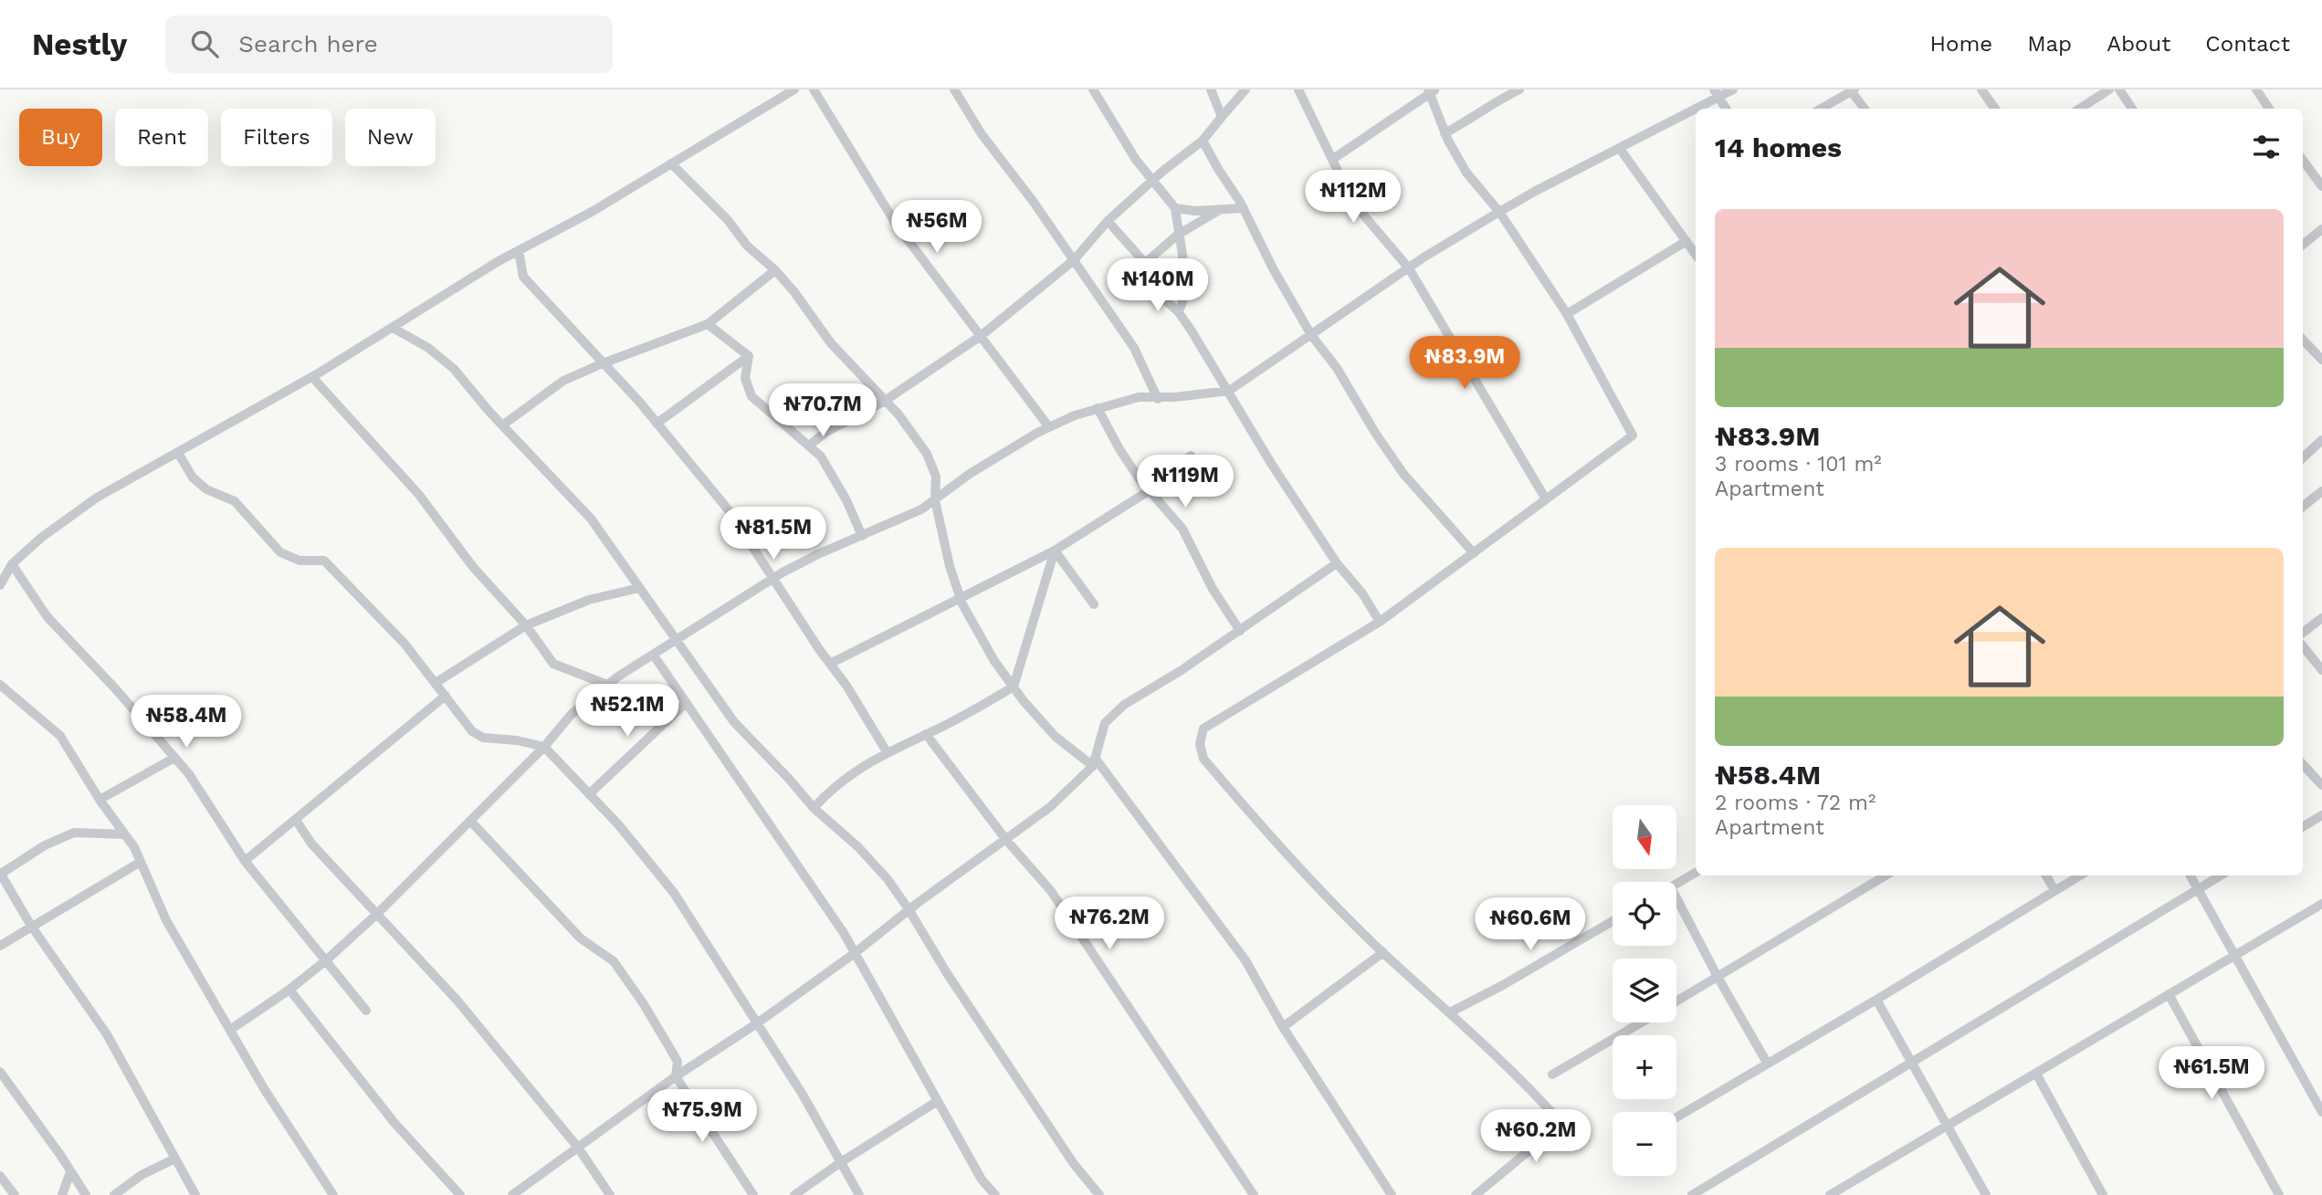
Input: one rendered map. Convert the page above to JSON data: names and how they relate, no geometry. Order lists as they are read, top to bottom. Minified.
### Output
{"north":"bottom","page":{"header":"Nestly","search":"Search here","nav":["Home","Map","About","Contact"],"chip":["Buy","Rent","Filters","New"],"heading":"14 homes","price":["₦112M","₦56M","₦140M","₦83.9M","₦70.7M","₦119M","₦81.5M","₦52.1M","₦58.4M","₦76.2M","₦60.6M","₦61.5M","₦75.9M","₦60.2M"],"list":[{"name":"₦83.9M","note":"3 rooms · 101 m² · Apartment"},{"name":"₦58.4M","note":"2 rooms · 72 m² · Apartment"}],"map_buttons":["+","−"]}}
